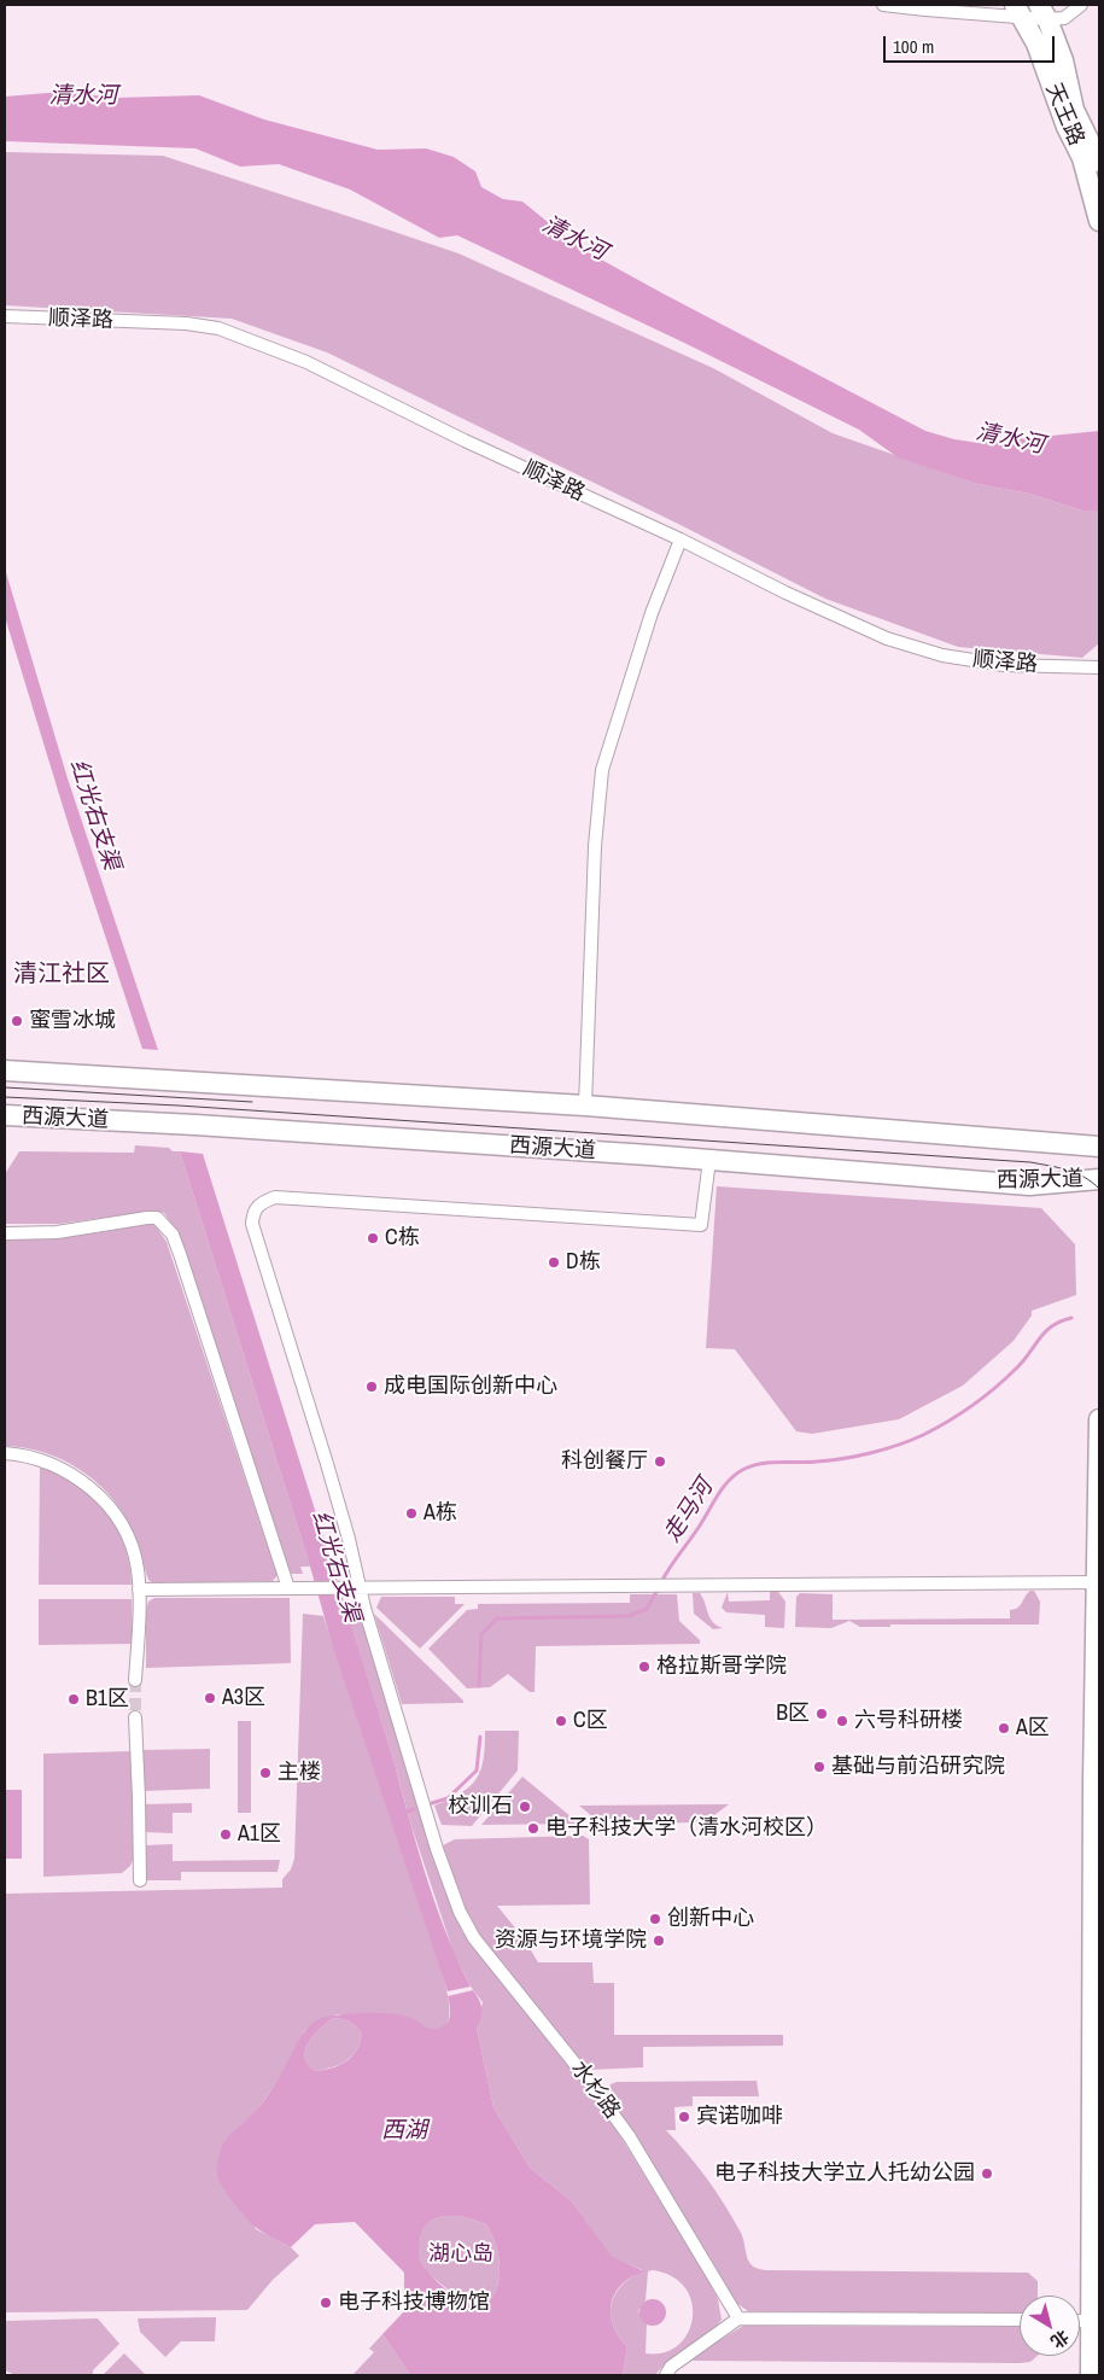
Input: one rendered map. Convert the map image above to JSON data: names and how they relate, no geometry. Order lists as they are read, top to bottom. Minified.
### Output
{"streets":{"main road":["天王路","西源大道"],"street":["顺泽路","水杉路"]},"crossings":[["西源大道","水杉路"]],"districts":["清江社区"],"water":["清水河","红光右支渠","走马河","西湖"],"parks":["湖心岛"],"places":["蜜雪冰城","C栋","D栋","成电国际创新中心","科创餐厅","A栋","格拉斯哥学院","A3区","B1区","B区","C区","六号科研楼","A区","基础与前沿研究院","主楼","校训石","电子科技大学（清水河校区）","A1区","创新中心","资源与环境学院","宾诺咖啡","电子科技大学立人托幼公园","电子科技博物馆"],"scale_bar":"100 m","north":"bottom right"}
